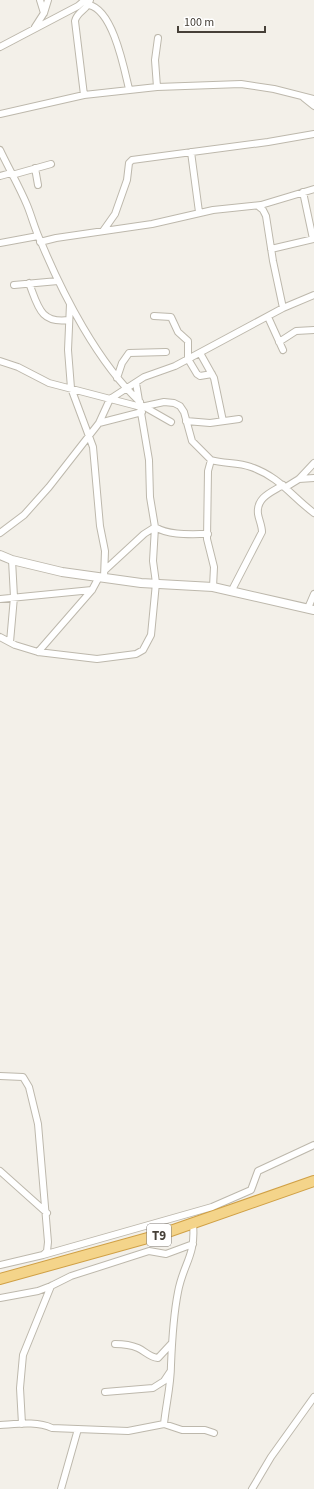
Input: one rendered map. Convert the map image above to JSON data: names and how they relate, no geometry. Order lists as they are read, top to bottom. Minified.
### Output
{"streets":{"highway":["T9"]},"scale_bar":"100 m"}
